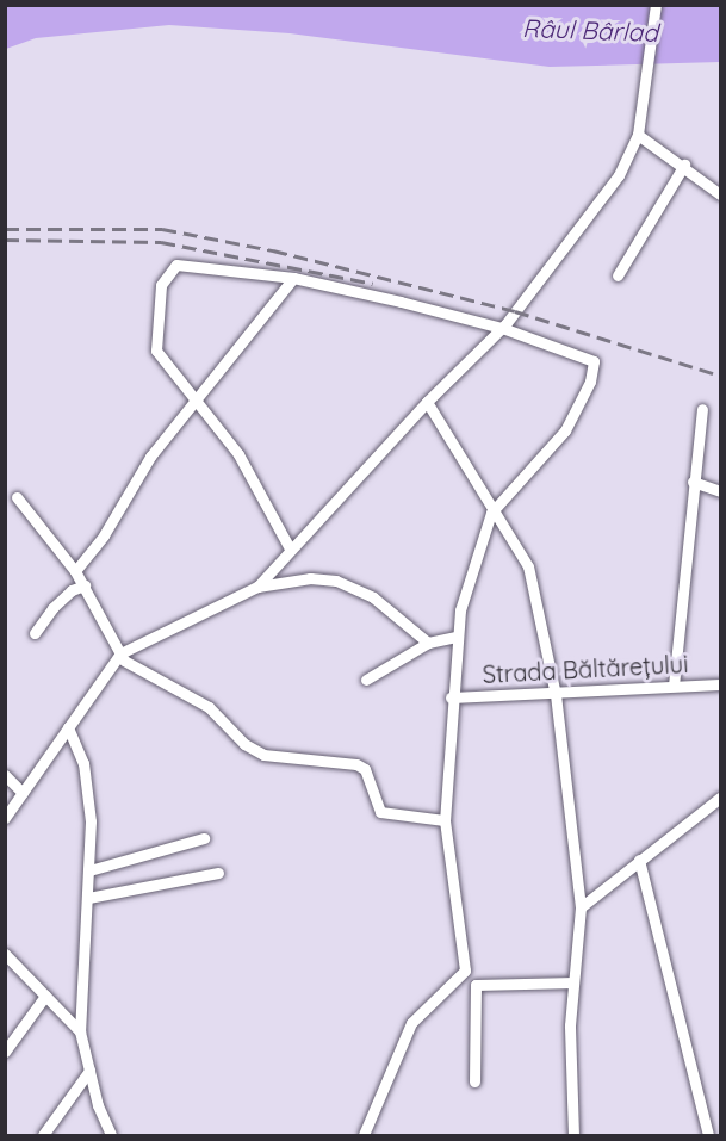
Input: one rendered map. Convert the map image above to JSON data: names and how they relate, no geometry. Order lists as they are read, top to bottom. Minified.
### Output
{"streets":{"street":["Strada Băltărețului"]},"water":["Râul Bârlad"]}
